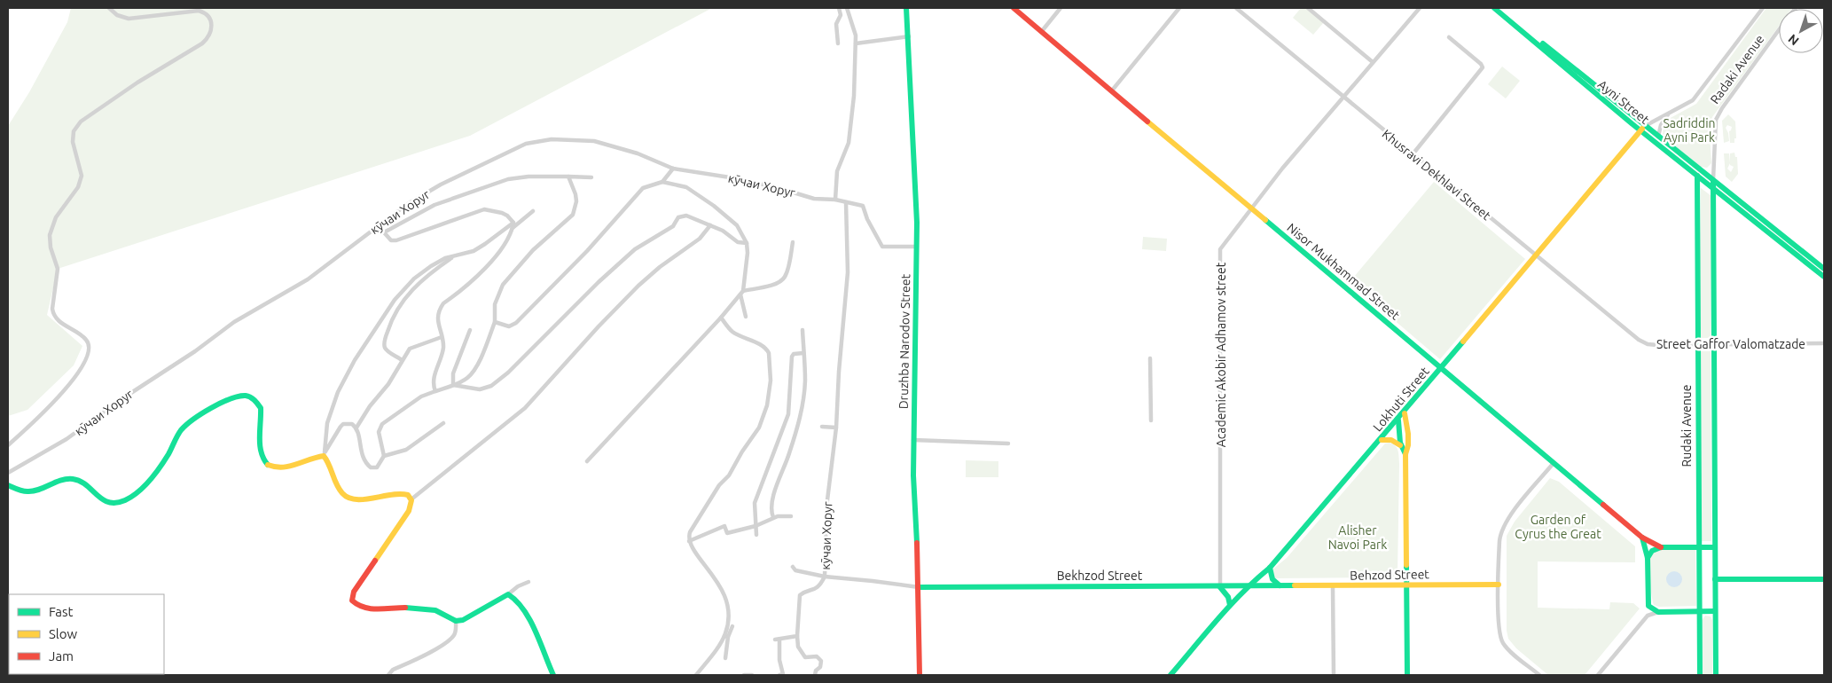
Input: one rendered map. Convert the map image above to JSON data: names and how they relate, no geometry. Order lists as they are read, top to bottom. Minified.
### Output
{"streets":{"main road":["Radaki Avenue","Ayni Street","Nisor Mukhammad Street","Druzhba Narodov Street","Lokhuti Street","Rudaki Avenue","Behzod Street","Bekhzod Street"],"street":["Khusravi Dekhlavi Street","кӯчаи Хоруг","Street Gaffor Valomatzade","Academic Akobir Adhamov street"]},"crossings":[["Radaki Avenue","Ayni Street"],["Ayni Street","Lokhuti Street"],["Ayni Street","Rudaki Avenue"],["Khusravi Dekhlavi Street","Street Gaffor Valomatzade"],["Khusravi Dekhlavi Street","Academic Akobir Adhamov street"],["Khusravi Dekhlavi Street","Lokhuti Street"],["кӯчаи Хоруг","Druzhba Narodov Street"],["Nisor Mukhammad Street","Academic Akobir Adhamov street"],["Nisor Mukhammad Street","Lokhuti Street"],["Nisor Mukhammad Street","Rudaki Avenue"],["Druzhba Narodov Street","Bekhzod Street"],["Street Gaffor Valomatzade","Rudaki Avenue"],["Academic Akobir Adhamov street","Bekhzod Street"],["Lokhuti Street","Bekhzod Street"],["Behzod Street","Bekhzod Street"]],"parks":["Sadriddin Ayni Park","Garden of Cyrus the Great","Alisher Navoi Park"],"legend":["Fast","Slow","Jam"],"north":"bottom left"}
